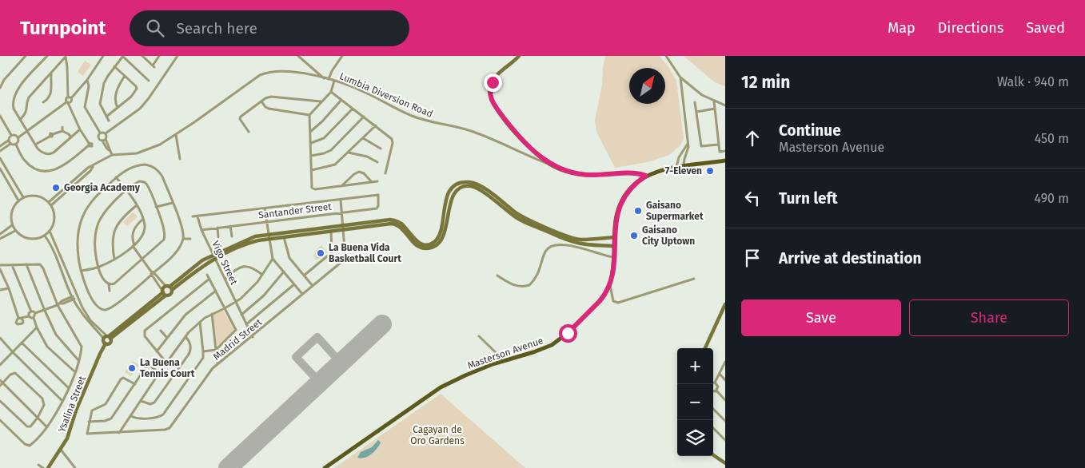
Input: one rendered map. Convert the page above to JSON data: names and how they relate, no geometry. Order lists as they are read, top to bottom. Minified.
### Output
{"streets":{"main road":["Masterson Avenue"],"street":["Lumbia Diversion Road","Santander Street","Vigo Street","Madrid Street","Ysalina Street"]},"crossings":[["Santander Street","Vigo Street"],["Santander Street","Madrid Street"],["Vigo Street","Madrid Street"]],"parks":["Cagayan de Oro Gardens"],"places":["7-Eleven","Georgia Academy","Gaisano Supermarket","Gaisano City Uptown","La Buena Vida Basketball Court","La Buena Tennis Court"],"north":"top right","page":{"header":"Turnpoint","search":"Search here","nav":["Map","Directions","Saved"],"heading":["12 min","Walk · 940 m"],"list":[["Continue","Masterson Avenue","450 m"],["Turn left","490 m"],"Arrive at destination"],"buttons":["Save","Share"],"map_buttons":["+","−"]}}
